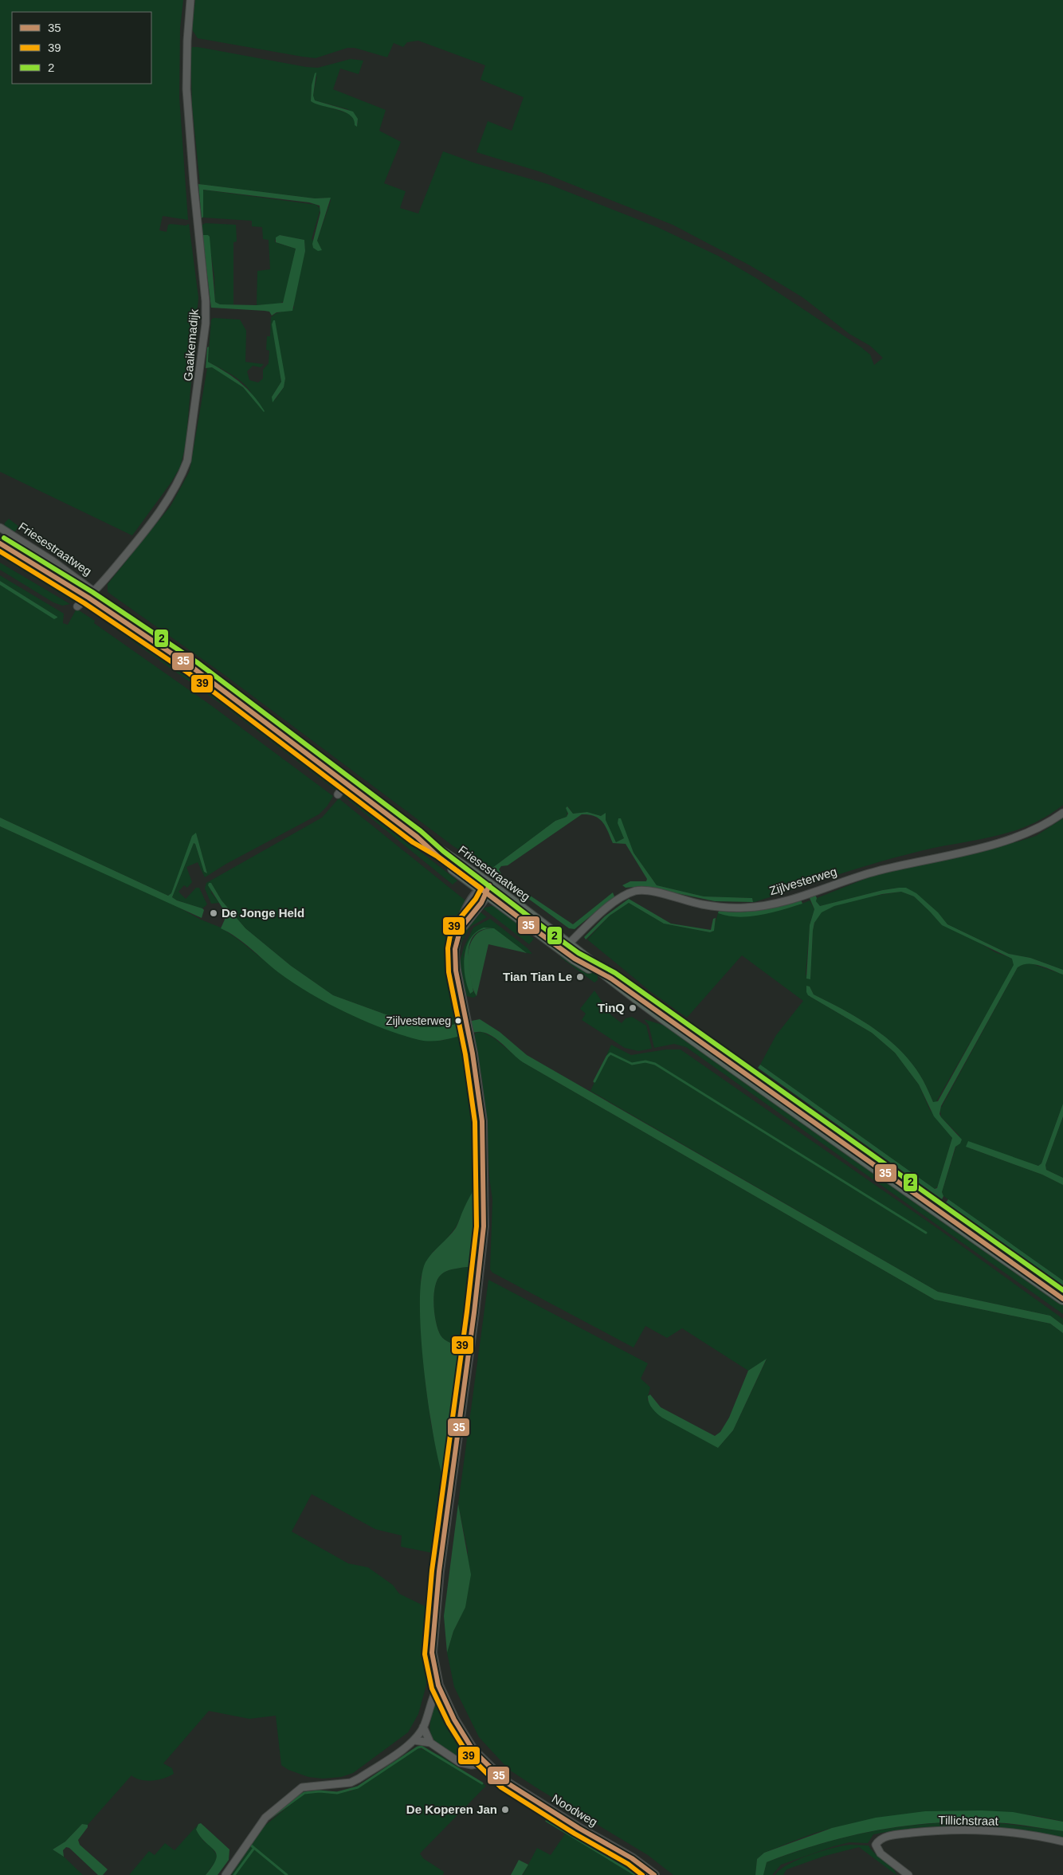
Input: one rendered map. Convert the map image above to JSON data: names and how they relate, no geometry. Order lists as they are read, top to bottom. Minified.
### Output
{"streets":{"main road":["Friesestraatweg","Noodweg"],"street":["Gaaikemadijk","Zijlvesterweg","Tillichstraat"]},"crossings":[["Gaaikemadijk","Friesestraatweg"],["Friesestraatweg","Zijlvesterweg"]],"places":["De Jonge Held","Tian Tian Le","TinQ","Zijlvesterweg","De Koperen Jan"],"lines":["transit line 2","transit line 35","transit line 39"],"legend":["35","39","2"]}
